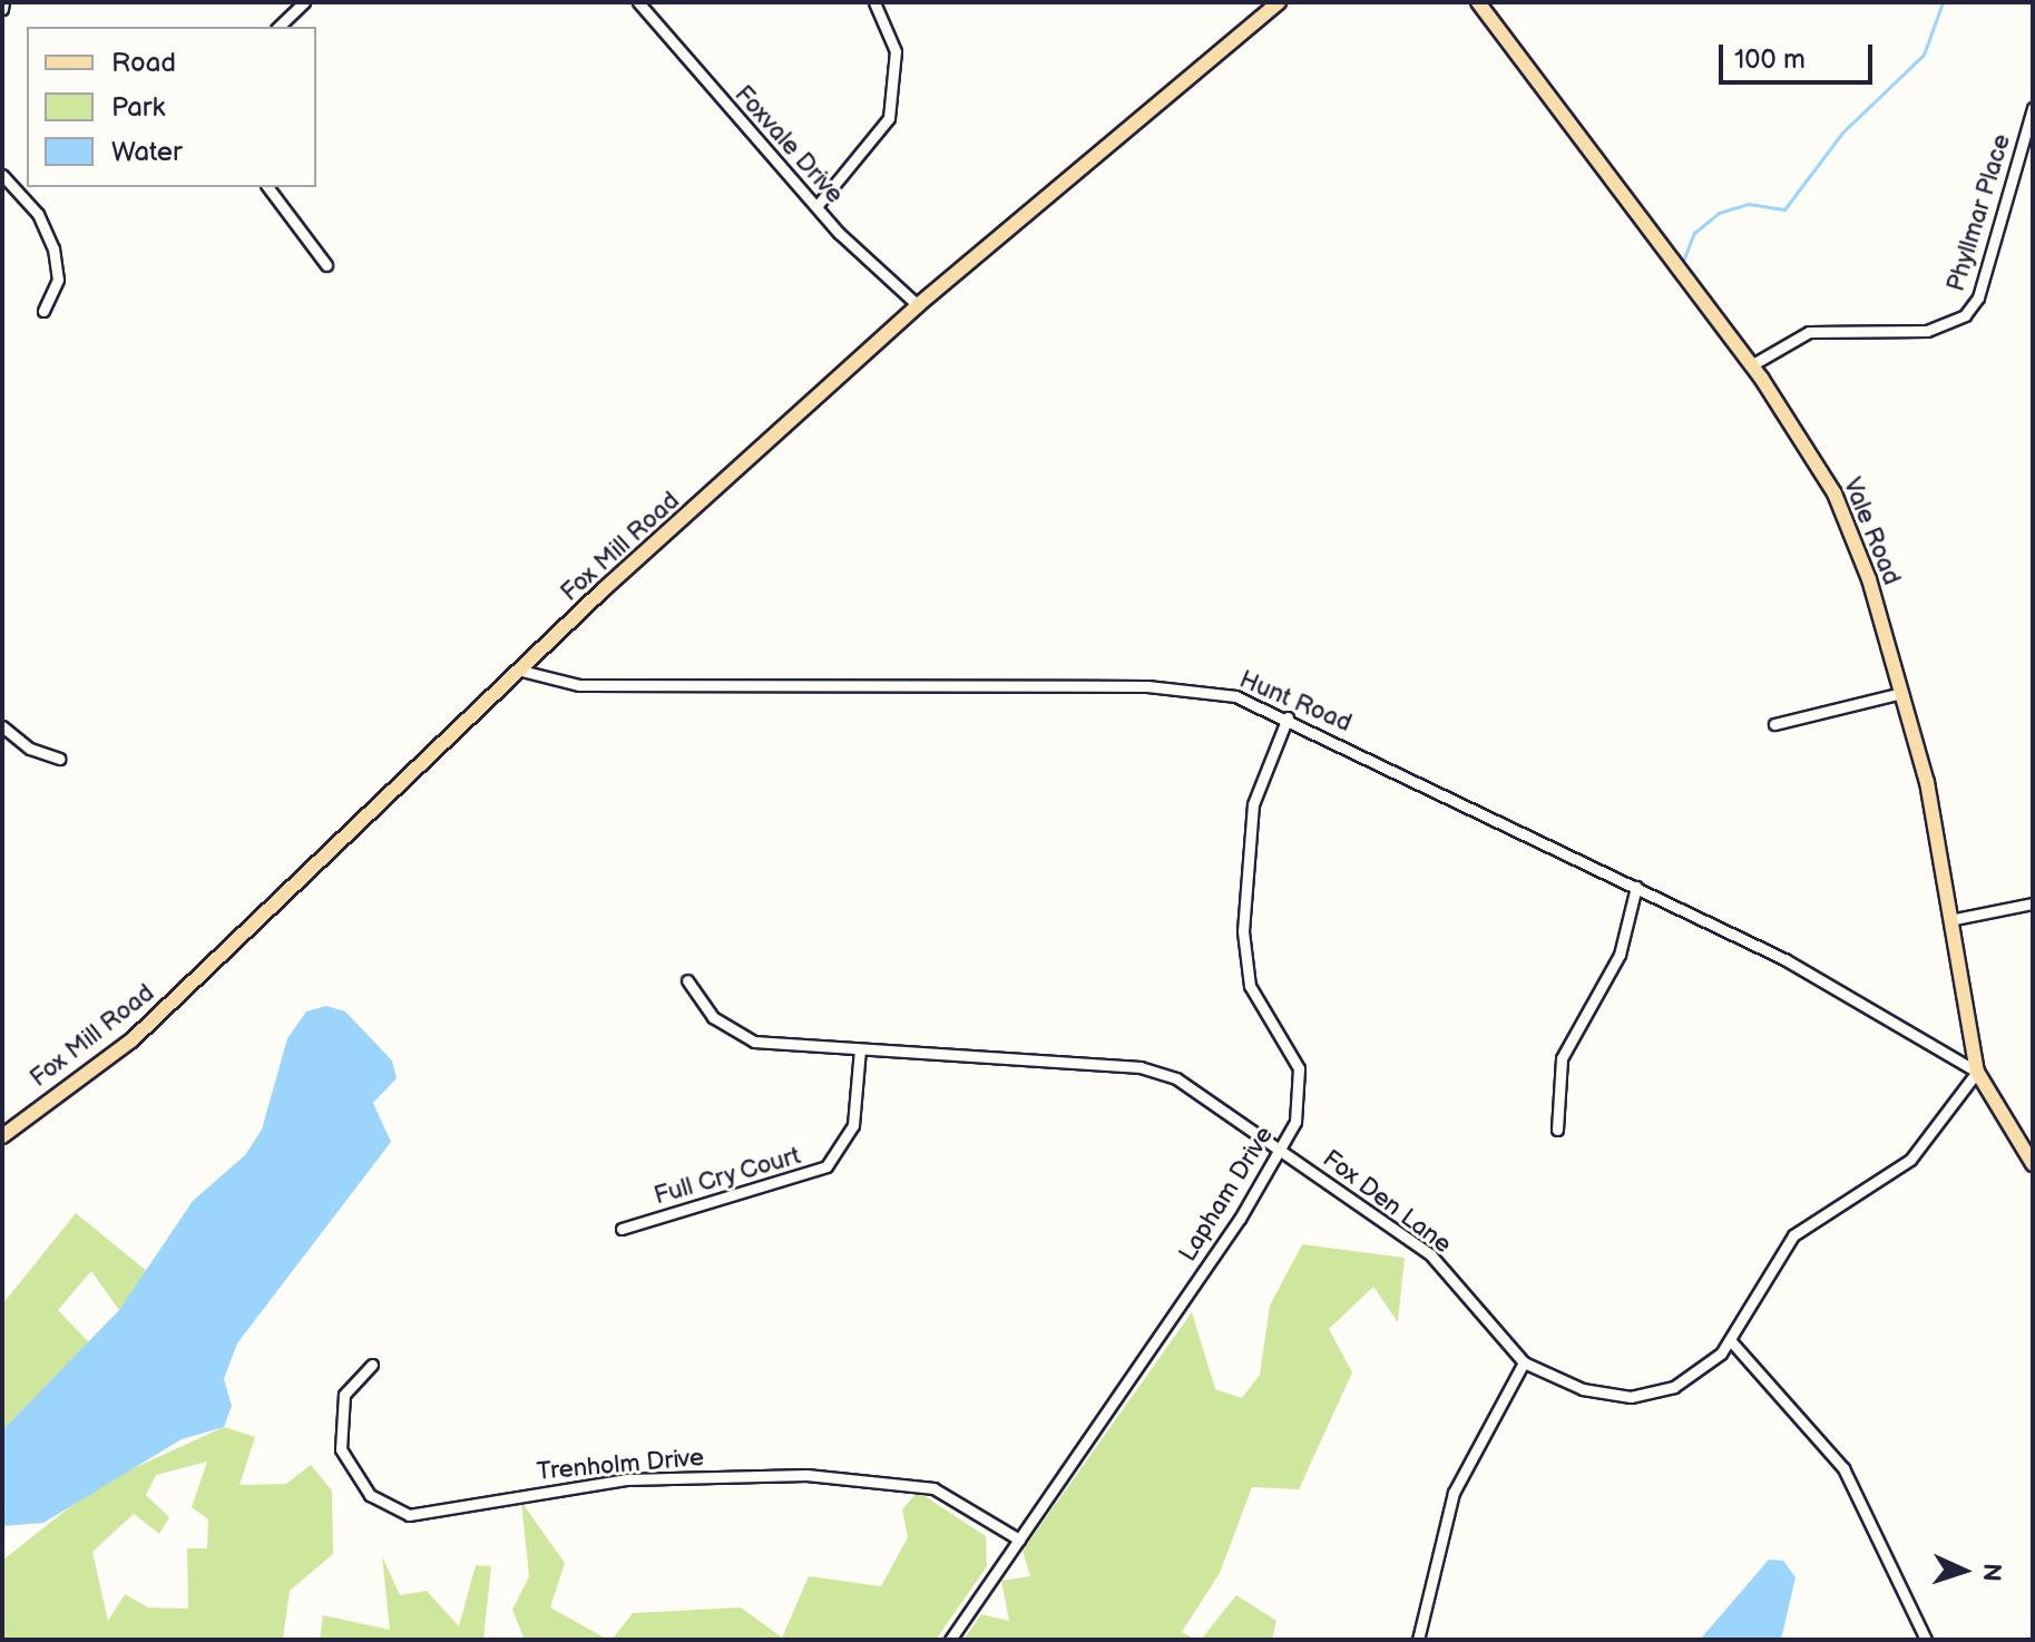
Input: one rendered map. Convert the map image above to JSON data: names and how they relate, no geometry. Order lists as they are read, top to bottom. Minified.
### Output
{"streets":{"main road":["Vale Road","Fox Mill Road"],"street":["Foxvale Drive","Phyllmar Place","Hunt Road","Full Cry Court","Lapham Drive","Fox Den Lane","Trenholm Drive"]},"crossings":[["Foxvale Drive","Fox Mill Road"],["Phyllmar Place","Vale Road"],["Vale Road","Hunt Road"],["Vale Road","Fox Den Lane"],["Fox Mill Road","Hunt Road"],["Hunt Road","Lapham Drive"],["Hunt Road","Fox Den Lane"],["Full Cry Court","Fox Den Lane"],["Lapham Drive","Fox Den Lane"],["Lapham Drive","Trenholm Drive"]],"legend":["Road","Park","Water"],"scale_bar":"100 m","north":"right"}
